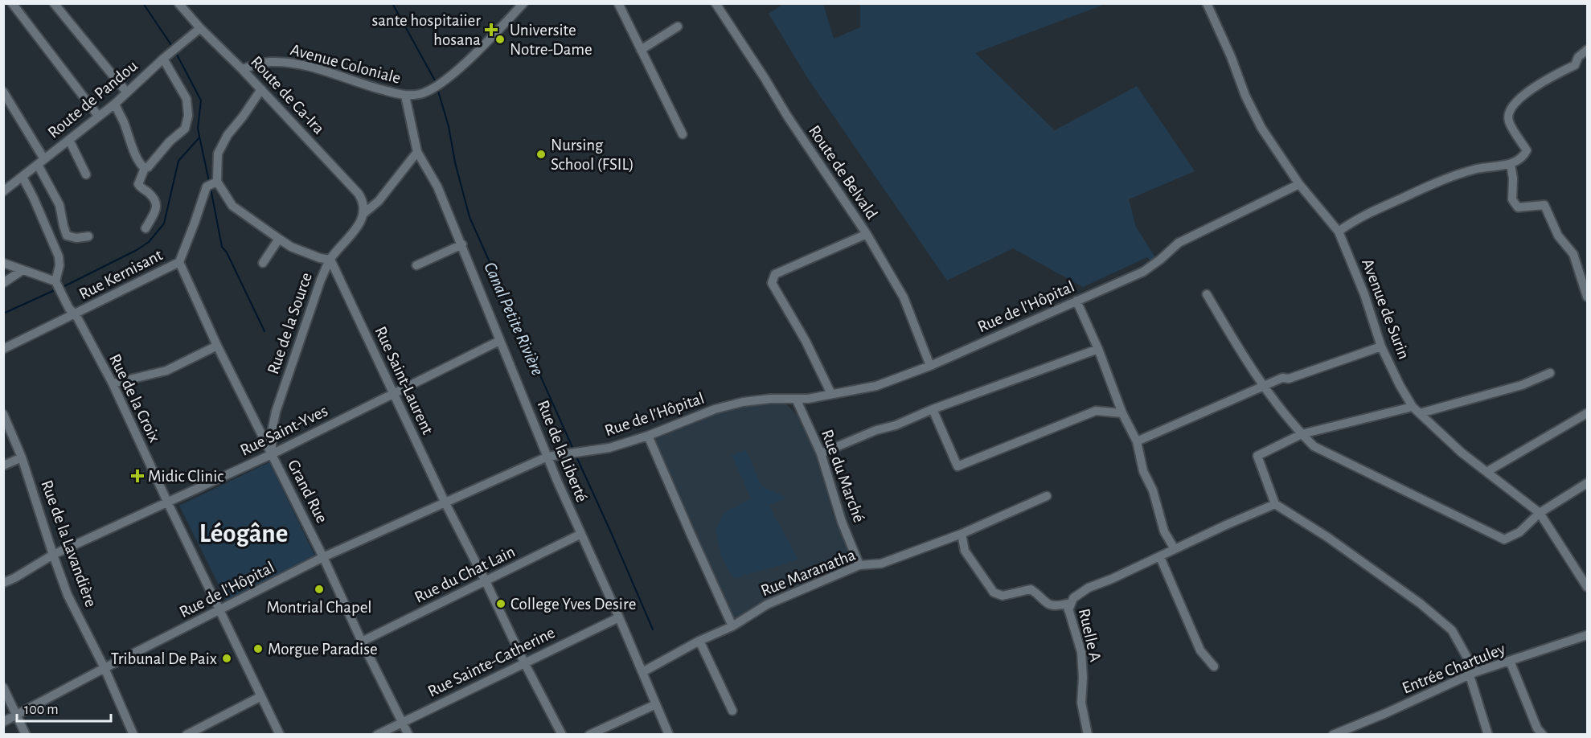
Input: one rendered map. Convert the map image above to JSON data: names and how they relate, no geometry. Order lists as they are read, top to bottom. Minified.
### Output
{"streets":{"street":["Avenue Coloniale","Route de Ca-Ira","Route de Pandou","Route de Belvald","Rue Kernisant","Rue de l'Hôpital","Avenue de Surin","Rue de la Source","Rue Saint-Laurent","Rue de la Croix","Rue Saint-Yves","Rue de la Liberté","Rue du Marché","Grand Rue","Rue de la Lavandière","Rue Maranatha","Rue du Chat Lain","Ruelle A","Rue Sainte-Catherine","Entrée Chartuley"]},"crossings":[["Avenue Coloniale","Route de Ca-Ira"],["Avenue Coloniale","Rue de la Liberté"],["Route de Ca-Ira","Route de Pandou"],["Route de Ca-Ira","Rue de la Source"],["Route de Belvald","Rue de l'Hôpital"],["Rue Kernisant","Rue de la Croix"],["Rue Kernisant","Grand Rue"],["Rue de l'Hôpital","Avenue de Surin"],["Rue de l'Hôpital","Rue Saint-Laurent"],["Rue de l'Hôpital","Rue de la Croix"],["Rue de l'Hôpital","Rue de la Liberté"],["Rue de l'Hôpital","Rue du Marché"],["Rue de l'Hôpital","Grand Rue"],["Rue de l'Hôpital","Rue de la Lavandière"],["Rue de la Source","Rue Saint-Laurent"],["Rue de la Source","Rue Saint-Yves"],["Rue de la Source","Rue de la Liberté"],["Rue de la Source","Grand Rue"],["Rue Saint-Laurent","Rue Saint-Yves"],["Rue Saint-Laurent","Rue du Chat Lain"],["Rue Saint-Laurent","Rue Sainte-Catherine"],["Rue de la Croix","Rue Saint-Yves"],["Rue Saint-Yves","Rue de la Liberté"],["Rue Saint-Yves","Grand Rue"],["Rue Saint-Yves","Rue de la Lavandière"],["Rue de la Liberté","Rue Maranatha"],["Rue de la Liberté","Rue du Chat Lain"],["Rue de la Liberté","Rue Sainte-Catherine"],["Rue du Marché","Rue Maranatha"],["Grand Rue","Rue du Chat Lain"],["Grand Rue","Rue Sainte-Catherine"],["Rue Maranatha","Ruelle A"]],"districts":["Léogâne"],"water":["Canal Petite Rivière"],"places":{"health":["sante hospitaiier hosana","Midic Clinic"],"other":["Universite Notre-Dame","Nursing School (FSIL)","Montrial Chapel","College Yves Desire","Morgue Paradise","Tribunal De Paix"]},"scale_bar":"100 m"}
